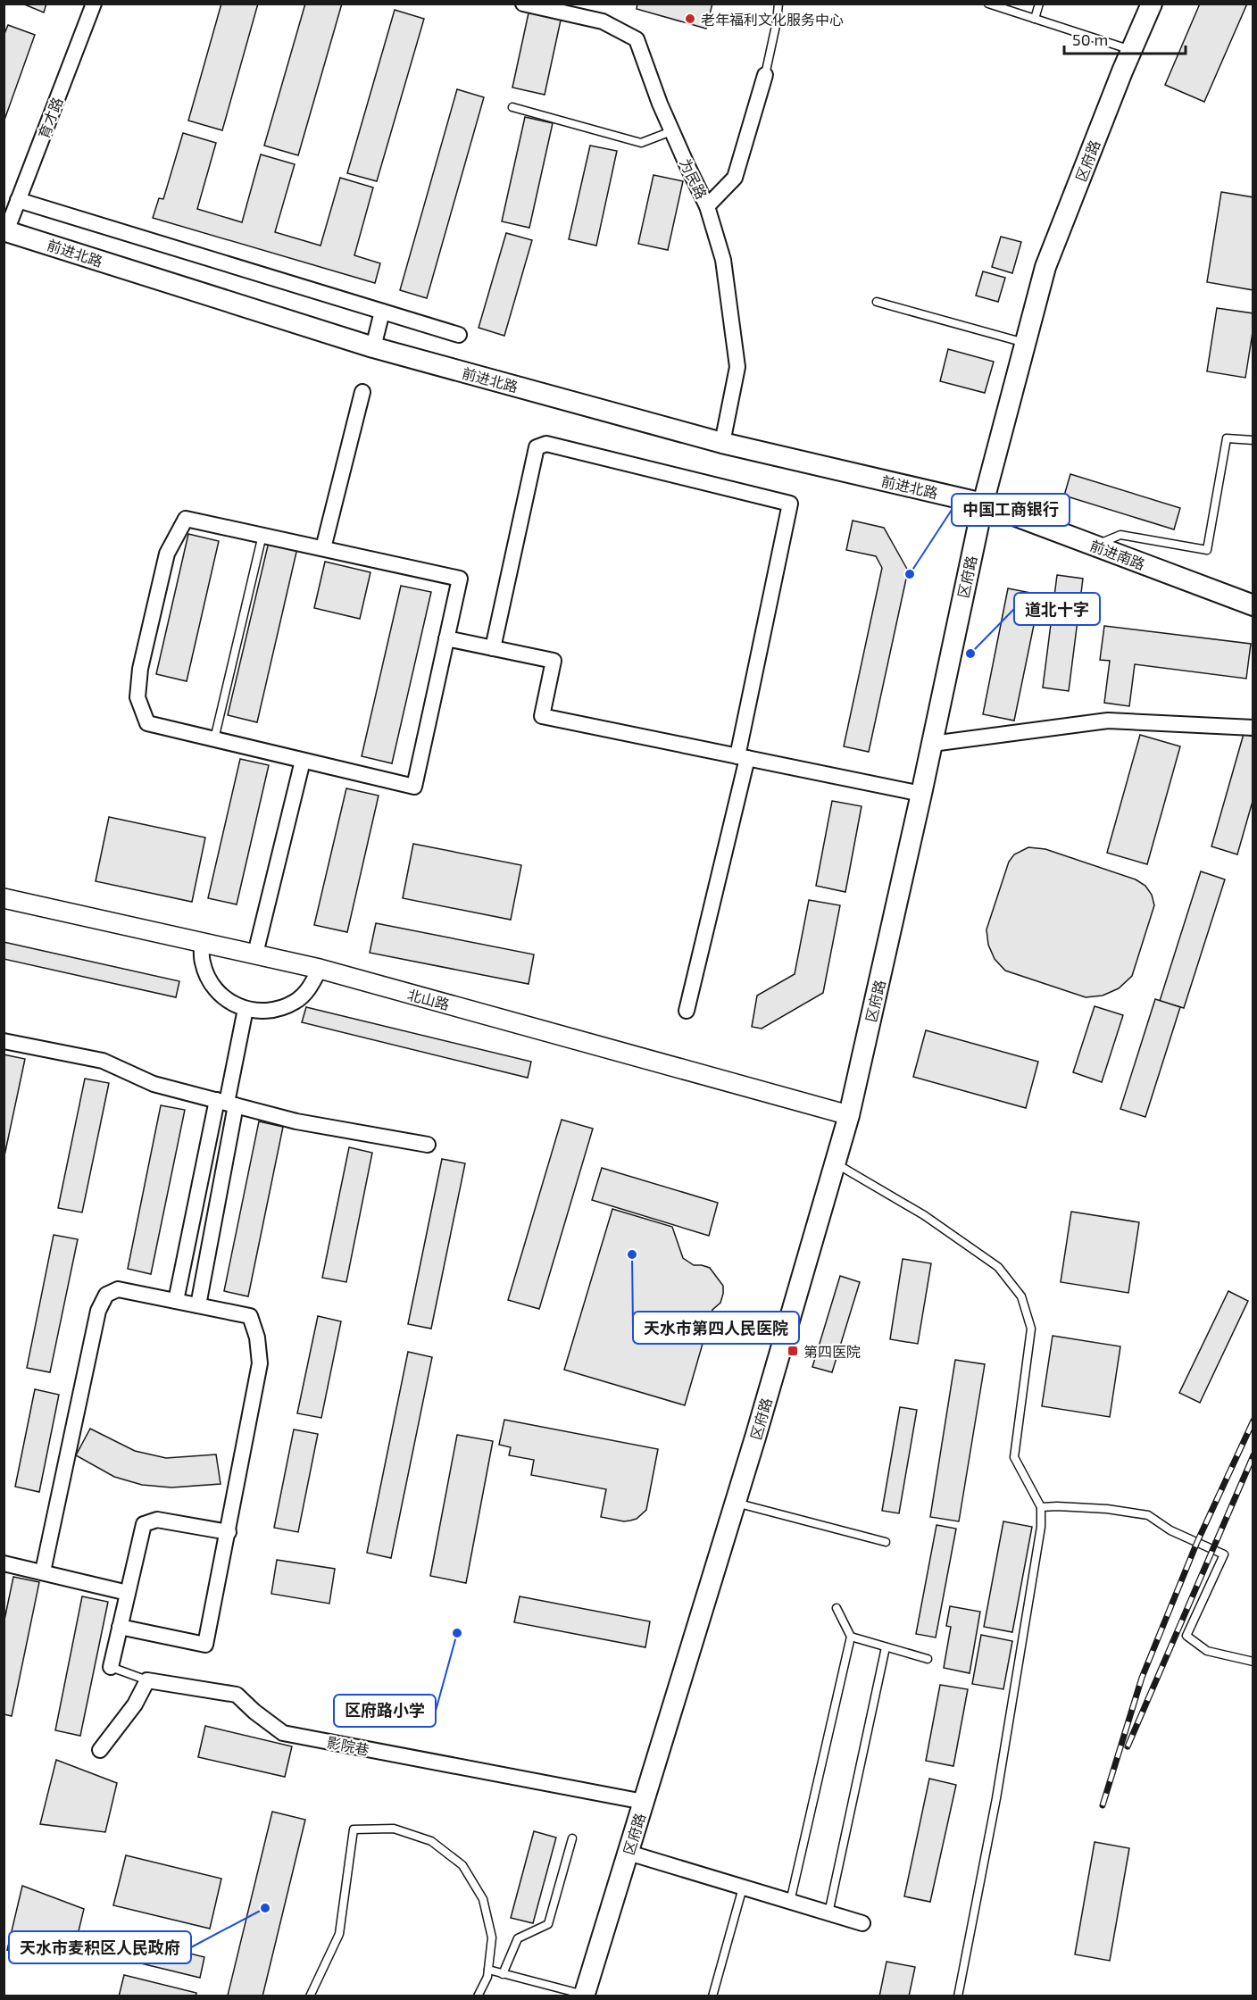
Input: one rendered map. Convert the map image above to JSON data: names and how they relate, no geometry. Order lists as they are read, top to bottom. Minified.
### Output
{"streets":{"main road":["区府路","前进北路","前进南路"],"street":["育才路","为民路","北山路","影院巷"]},"crossings":[["育才路","前进北路"],["区府路","前进北路"],["区府路","前进南路"],["区府路","北山路"],["区府路","影院巷"],["为民路","前进北路"],["前进北路","前进南路"]],"places":{"other":["老年福利文化服务中心","中国工商银行","道北十字","天水市第四人民医院","区府路小学","天水市麦积区人民政府"],"transit":["第四医院"]},"scale_bar":"50 m"}
